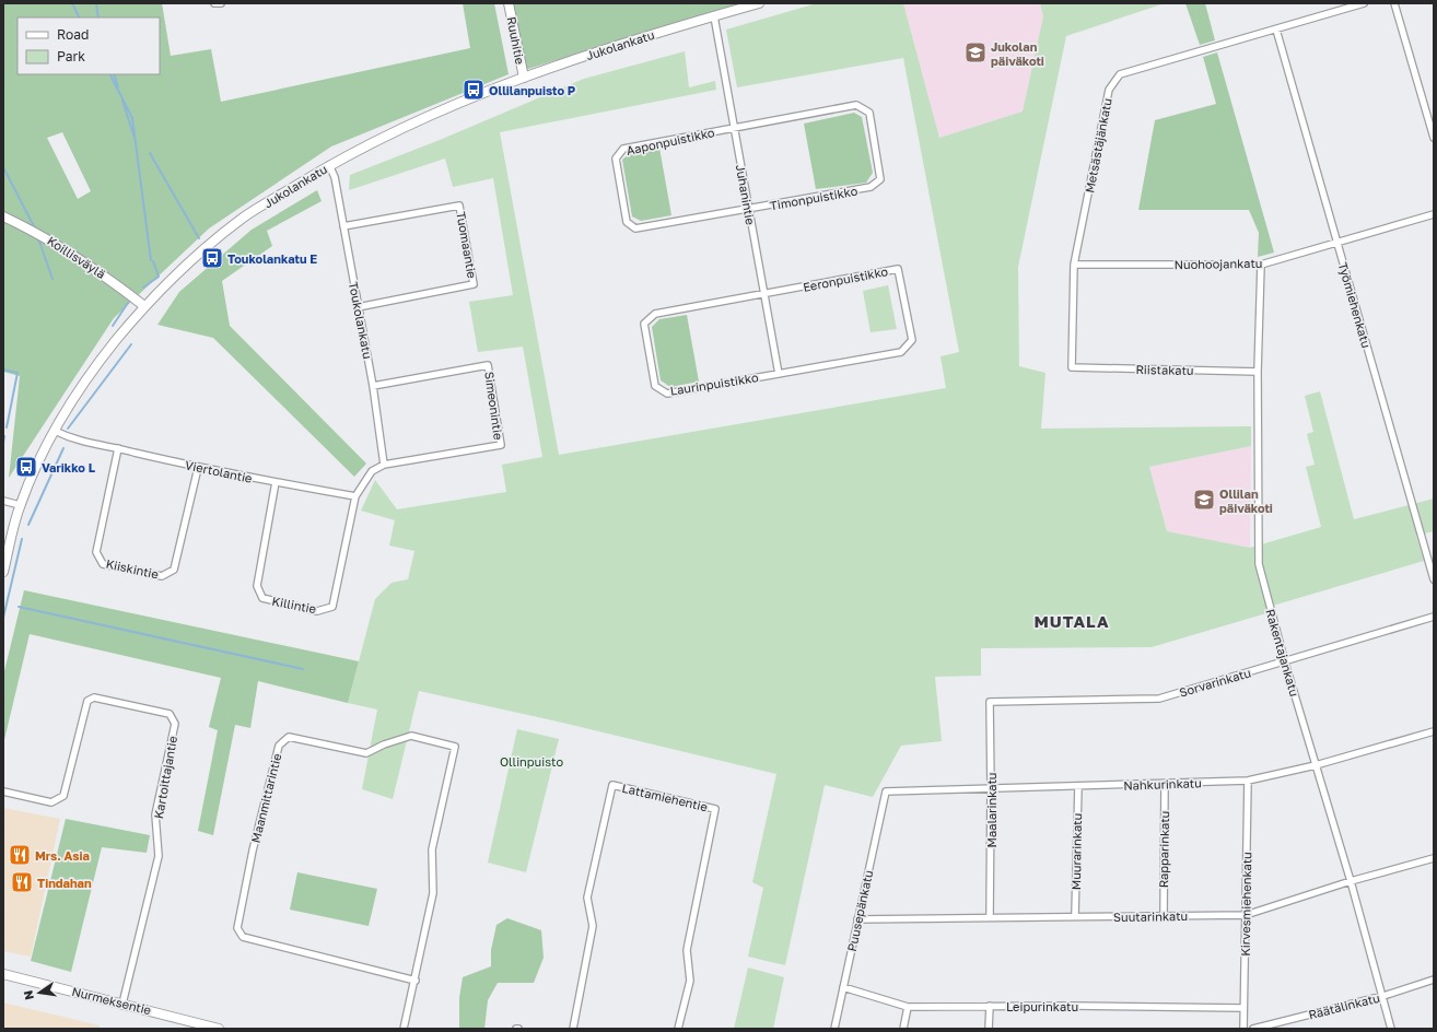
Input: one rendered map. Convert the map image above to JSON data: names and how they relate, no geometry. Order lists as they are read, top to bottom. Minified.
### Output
{"streets":{"main road":["Ruuhitie","Jukolankatu","Koillisväylä","Nurmeksentie"],"street":["Aaponpuistikko","Metsästäjänkatu","Juhanintie","Timonpuistikko","Tuomaantie","Nuohoojankatu","Eeronpuistikko","Työmiehenkatu","Toukolankatu","Riistakatu","Laurinpuistikko","Simeonintie","Viertolantie","Kiiskintie","Killintie","Rakentajankatu","Sorvarinkatu","Kartoittajantie","Nahkurinkatu","Lattamiehentie","Maanmittarintie","Maalarinkatu","Rapparinkatu","Muurarinkatu","Kirvesmiehenkatu","Puusepänkatu","Suutarinkatu","Leipurinkatu","Räätälinkatu"]},"crossings":[["Ruuhitie","Jukolankatu"],["Jukolankatu","Juhanintie"],["Jukolankatu","Koillisväylä"],["Jukolankatu","Toukolankatu"],["Jukolankatu","Viertolantie"],["Aaponpuistikko","Juhanintie"],["Aaponpuistikko","Timonpuistikko"],["Metsästäjänkatu","Nuohoojankatu"],["Metsästäjänkatu","Työmiehenkatu"],["Metsästäjänkatu","Riistakatu"],["Juhanintie","Timonpuistikko"],["Juhanintie","Eeronpuistikko"],["Juhanintie","Laurinpuistikko"],["Tuomaantie","Toukolankatu"],["Nuohoojankatu","Työmiehenkatu"],["Nuohoojankatu","Rakentajankatu"],["Eeronpuistikko","Laurinpuistikko"],["Toukolankatu","Simeonintie"],["Riistakatu","Rakentajankatu"],["Viertolantie","Kiiskintie"],["Viertolantie","Killintie"],["Rakentajankatu","Sorvarinkatu"],["Rakentajankatu","Nahkurinkatu"],["Rakentajankatu","Suutarinkatu"],["Rakentajankatu","Räätälinkatu"],["Sorvarinkatu","Maalarinkatu"],["Kartoittajantie","Nurmeksentie"],["Nahkurinkatu","Maalarinkatu"],["Nahkurinkatu","Rapparinkatu"],["Nahkurinkatu","Muurarinkatu"],["Nahkurinkatu","Kirvesmiehenkatu"],["Nahkurinkatu","Puusepänkatu"],["Maalarinkatu","Suutarinkatu"],["Rapparinkatu","Suutarinkatu"],["Muurarinkatu","Suutarinkatu"],["Kirvesmiehenkatu","Suutarinkatu"],["Kirvesmiehenkatu","Leipurinkatu"],["Puusepänkatu","Suutarinkatu"],["Puusepänkatu","Leipurinkatu"]],"districts":["MUTALA"],"parks":["Ollinpuisto"],"places":{"school or university":["Jukolan päiväkoti","Ollilan päiväkoti"],"bus stop":["Ollilanpuisto P","Toukolankatu E","Varikko L"],"restaurant":["Mrs. Asia","Tindahan"]},"legend":["Road","Park"],"north":"left"}
